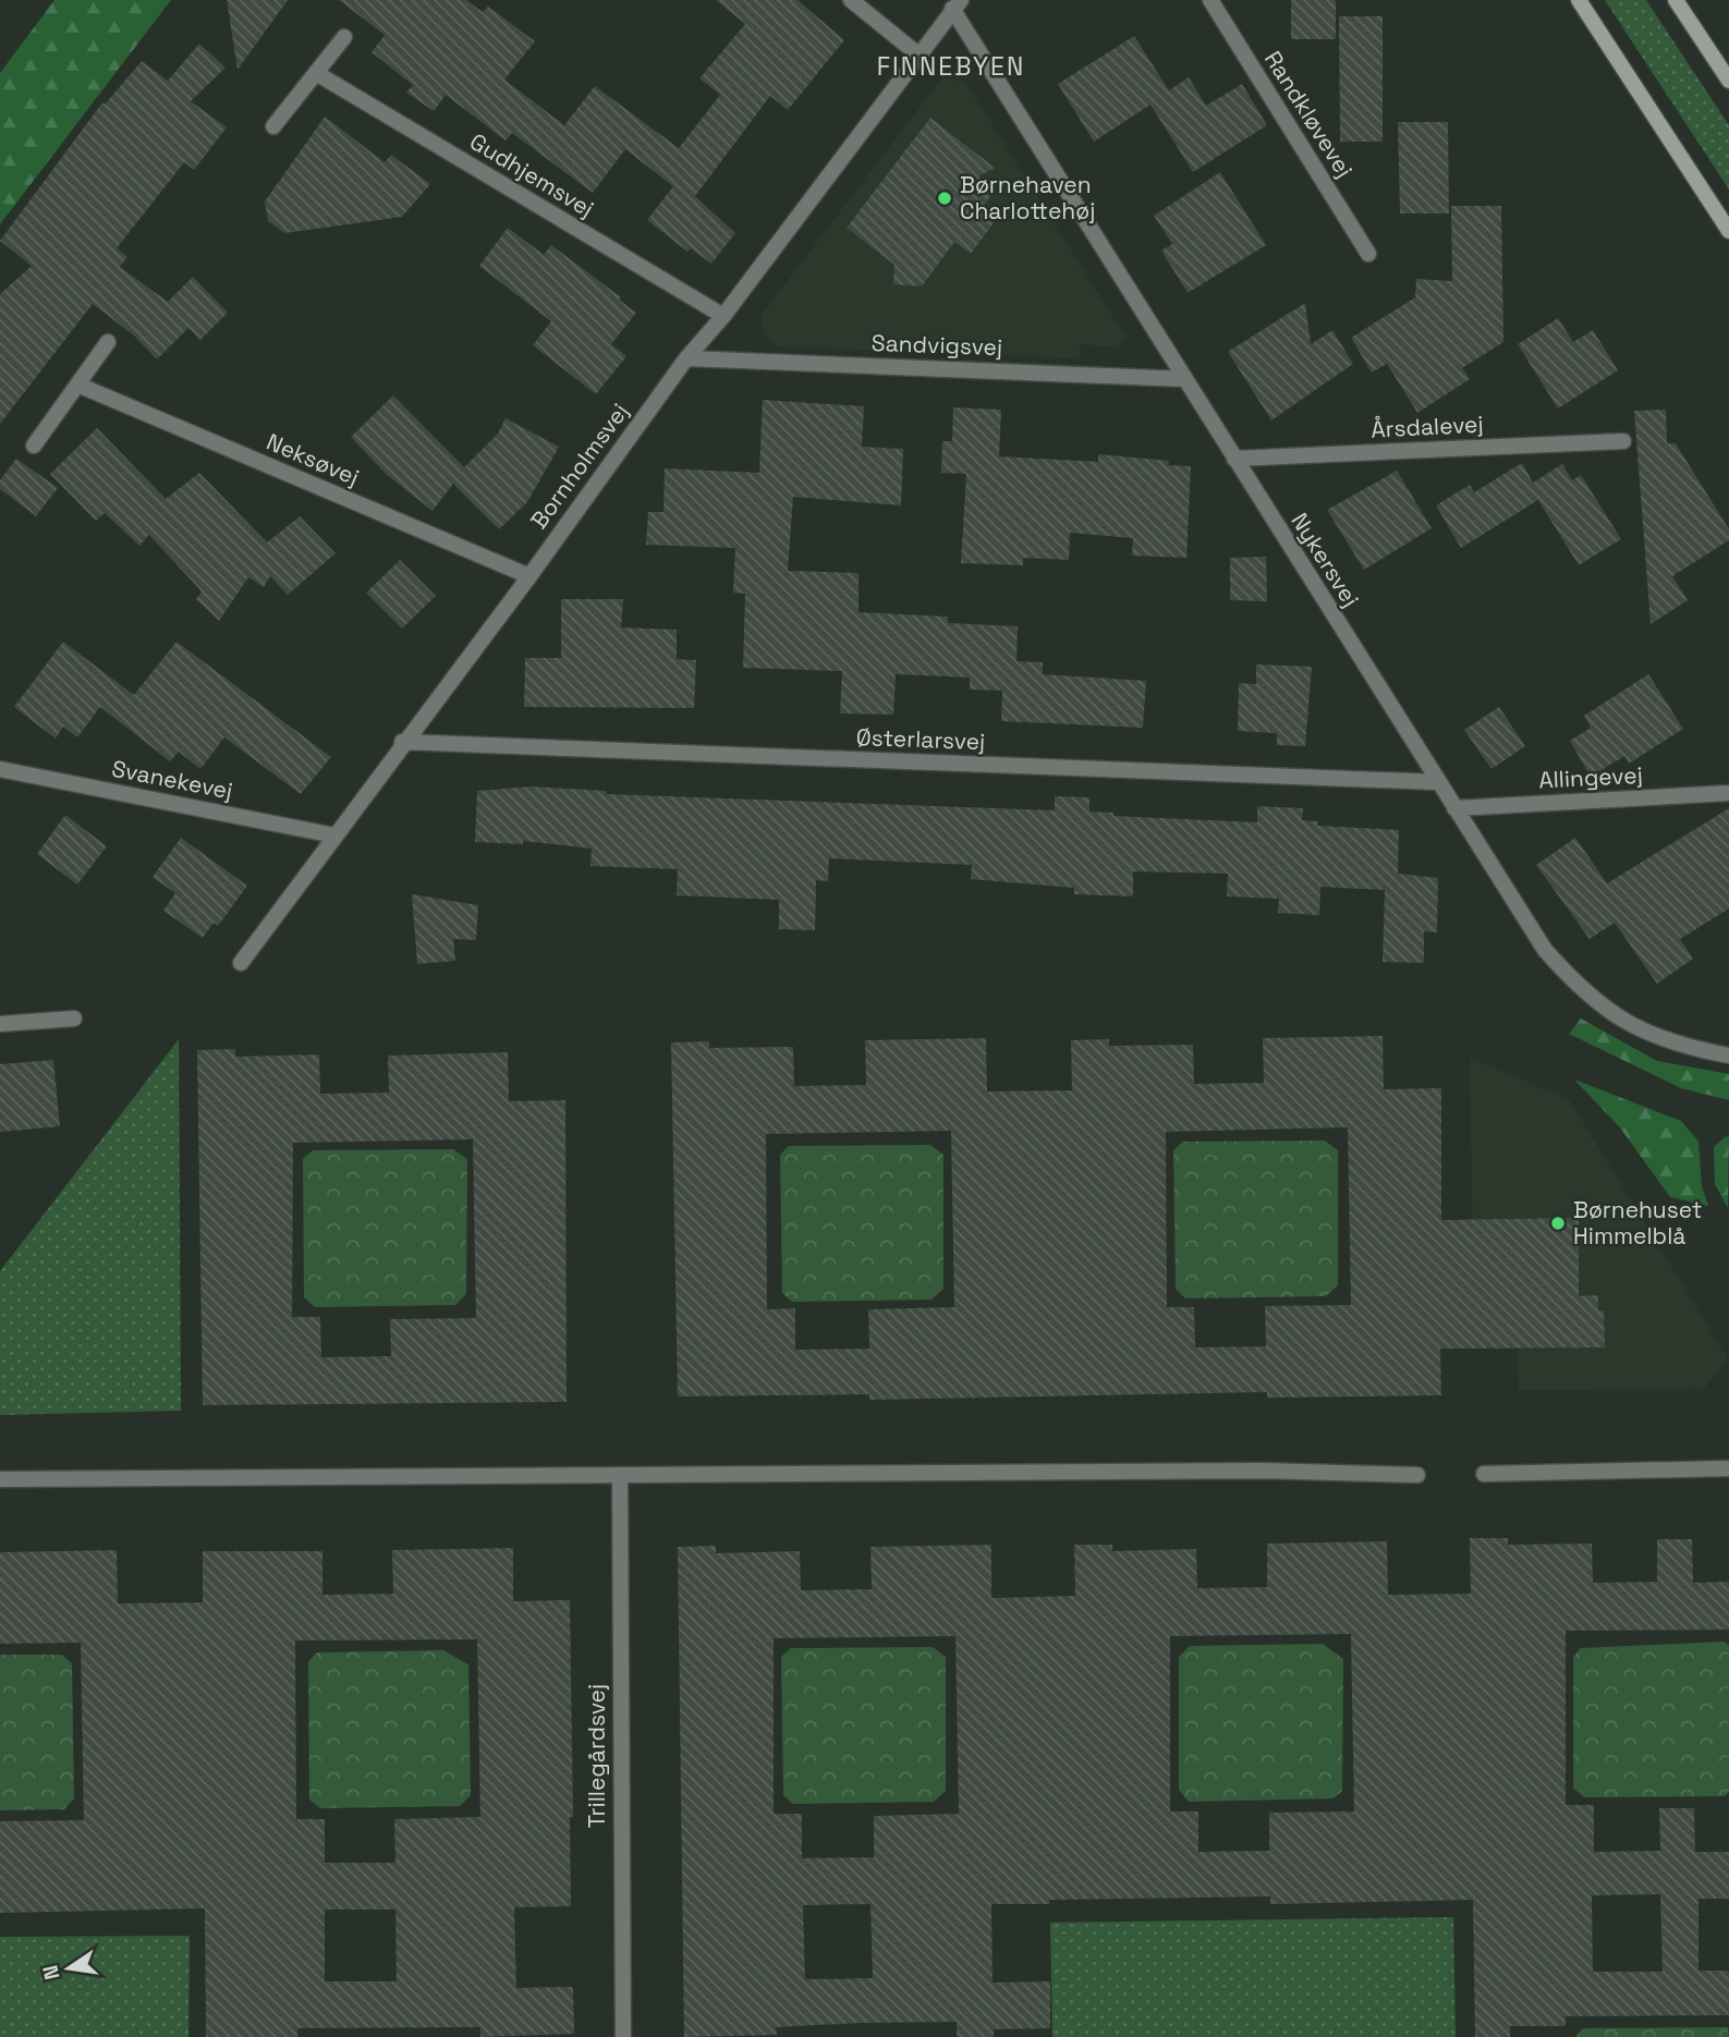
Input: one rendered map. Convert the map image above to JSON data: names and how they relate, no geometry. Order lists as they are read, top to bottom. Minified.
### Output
{"streets":{"street":["Randkløvevej","Gudhjemsvej","Sandvigsvej","Årsdalevej","Neksøvej","Bornholmsvej","Nykersvej","Østerlarsvej","Allingevej","Svanekevej","Trillegårdsvej"]},"crossings":[["Gudhjemsvej","Bornholmsvej"],["Sandvigsvej","Bornholmsvej"],["Sandvigsvej","Nykersvej"],["Årsdalevej","Nykersvej"],["Neksøvej","Bornholmsvej"],["Bornholmsvej","Nykersvej"],["Bornholmsvej","Østerlarsvej"],["Bornholmsvej","Svanekevej"],["Nykersvej","Østerlarsvej"],["Nykersvej","Allingevej"]],"districts":["FINNEBYEN"],"places":["Børnehaven Charlottehøj","Børnehuset Himmelblå"],"north":"left"}
